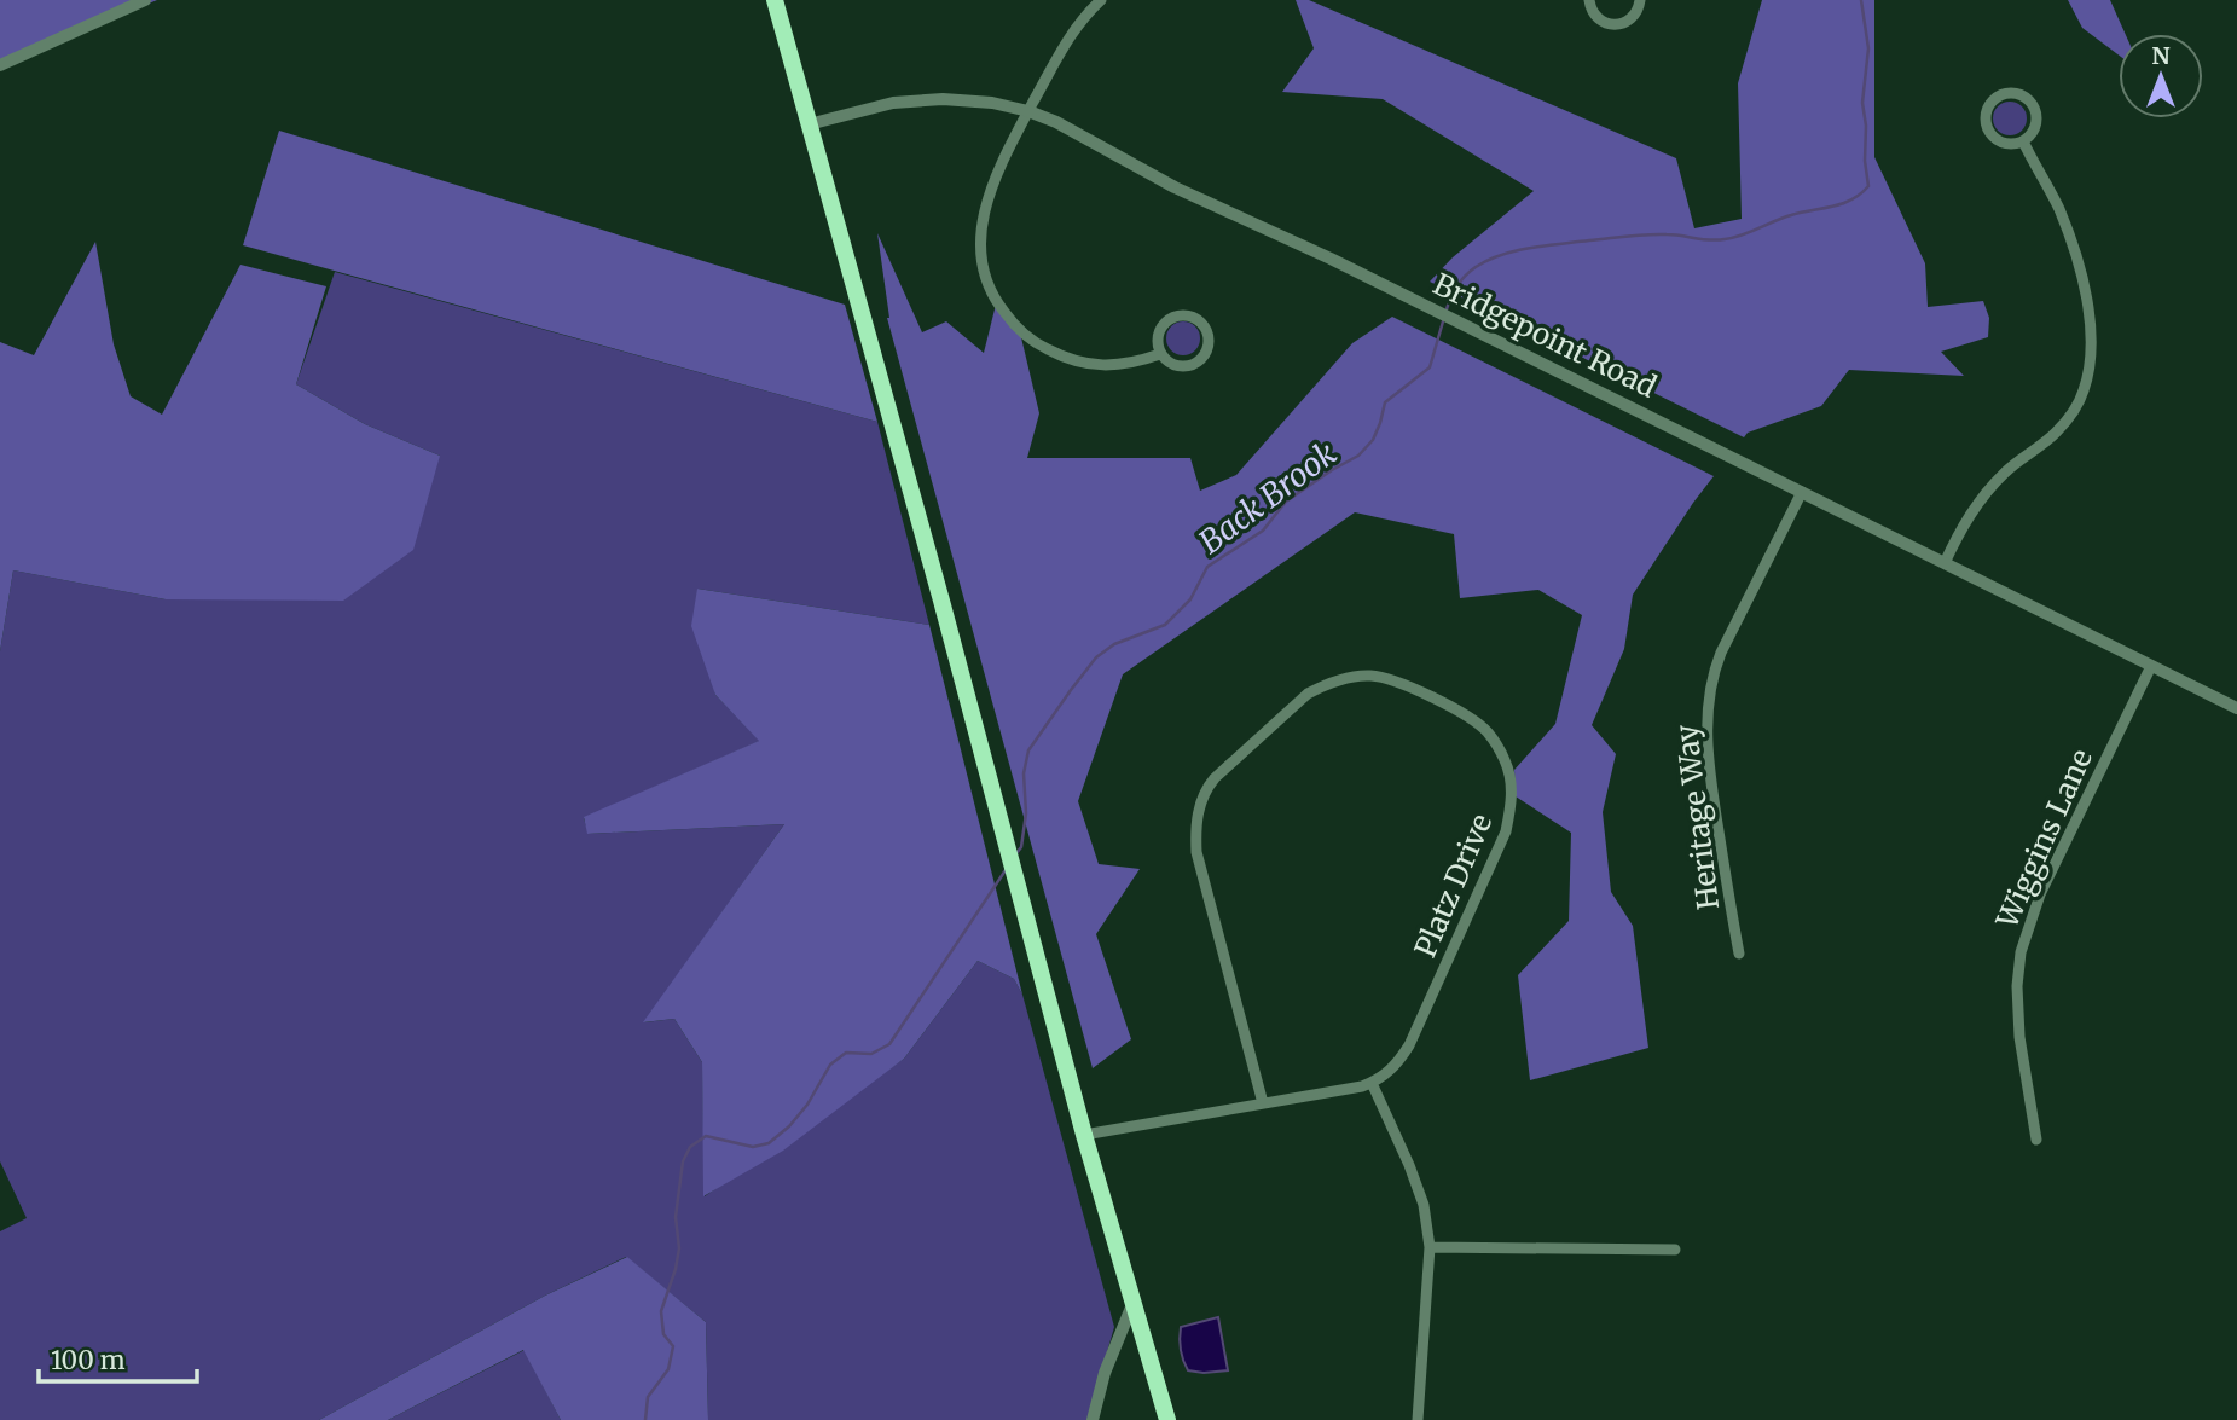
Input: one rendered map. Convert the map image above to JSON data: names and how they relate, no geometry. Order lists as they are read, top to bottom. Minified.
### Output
{"streets":{"street":["Bridgepoint Road","Heritage Way","Wiggins Lane","Platz Drive"]},"crossings":[["Bridgepoint Road","Heritage Way"],["Bridgepoint Road","Wiggins Lane"]],"water":["Back Brook"],"scale_bar":"100 m","north":"top"}
